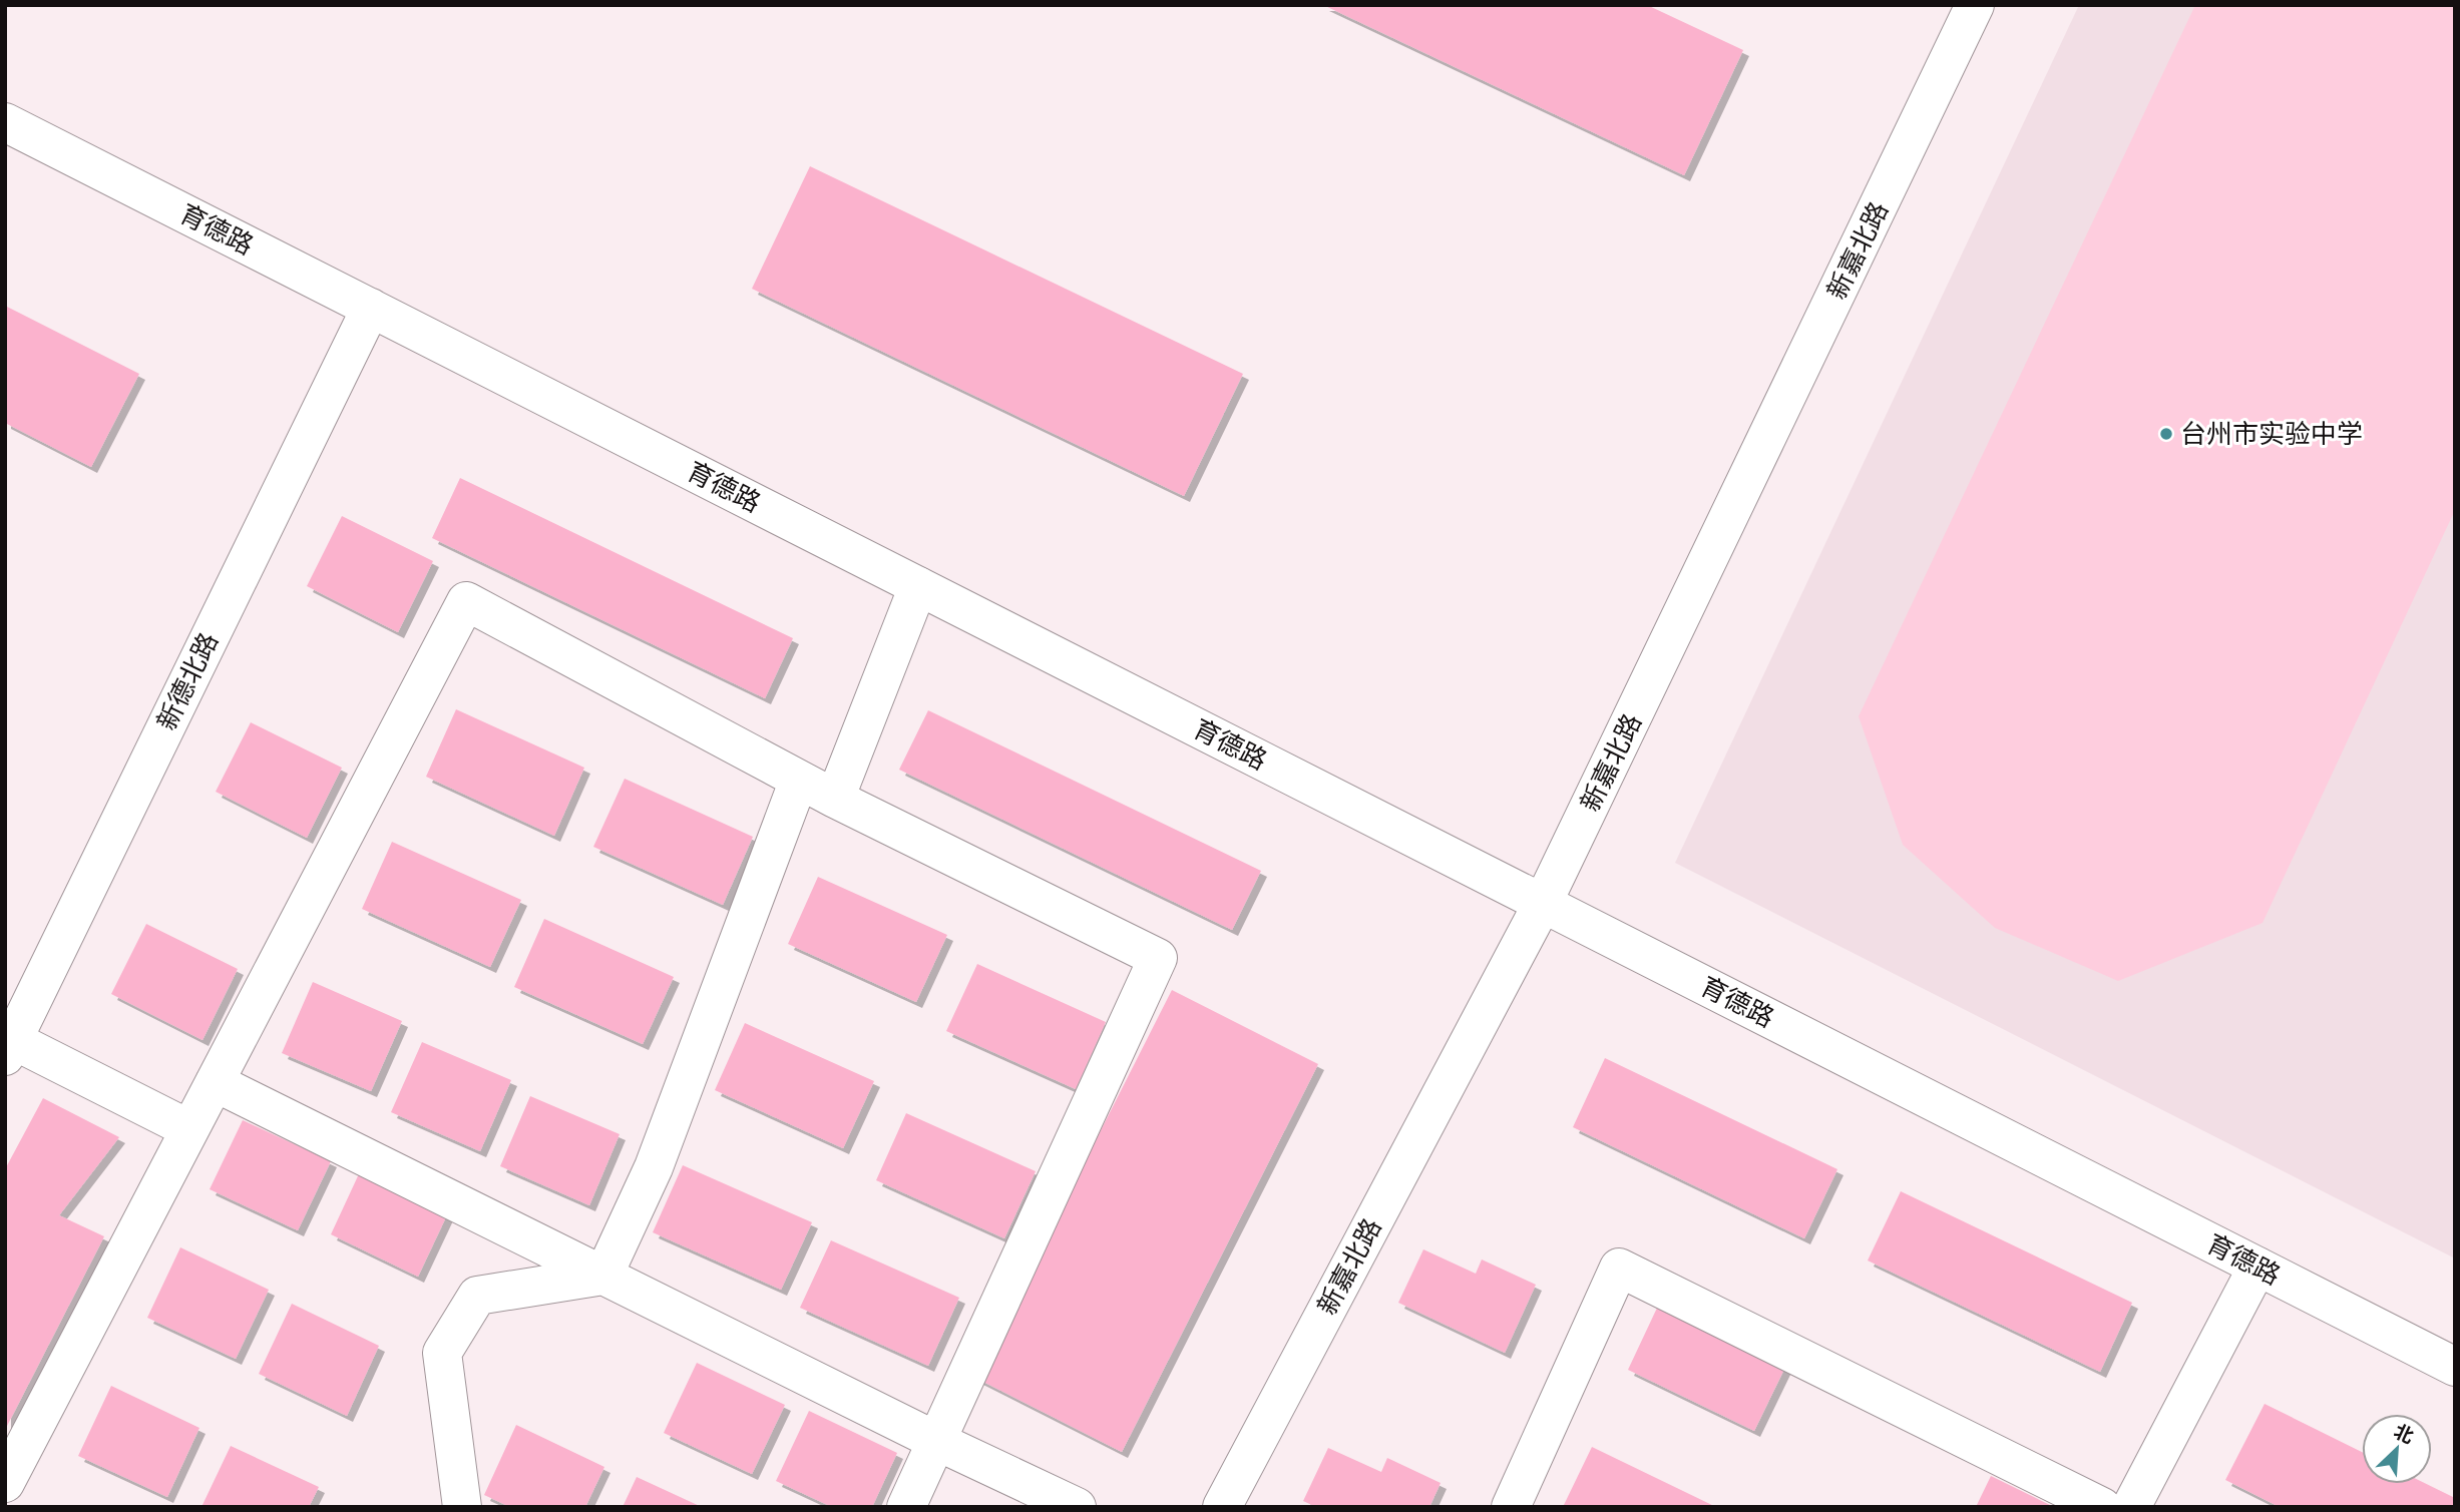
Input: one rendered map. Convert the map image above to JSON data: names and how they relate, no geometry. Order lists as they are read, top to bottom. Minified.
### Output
{"streets":{"street":["育德路","新嘉北路","新德北路"]},"crossings":[["育德路","新嘉北路"],["育德路","新德北路"]],"places":["台州市实验中学"],"north":"top right"}
